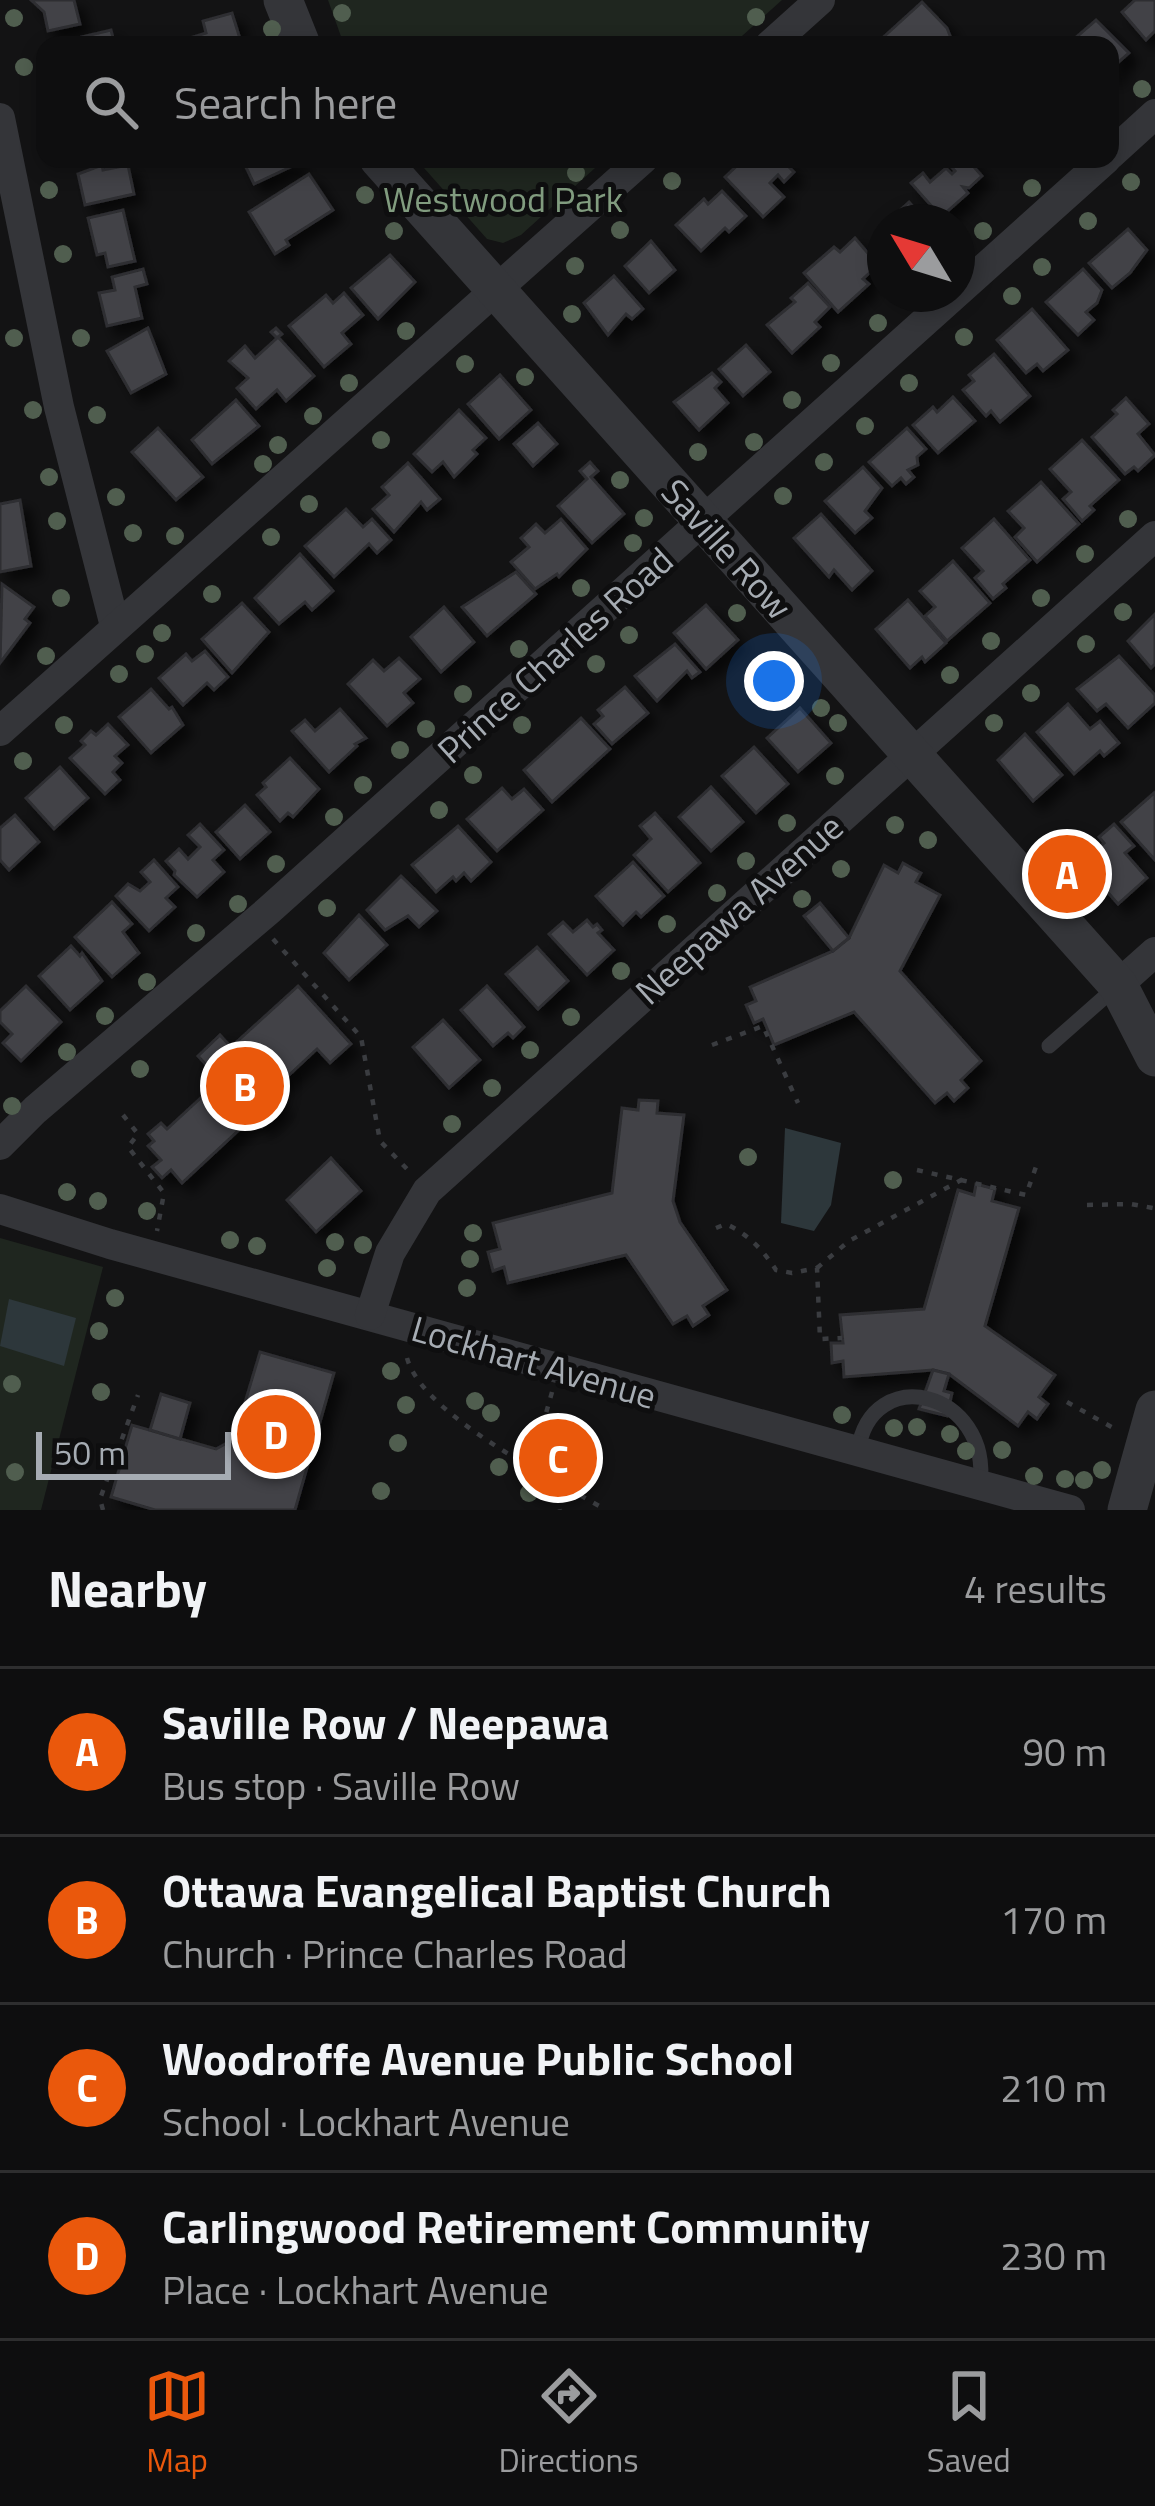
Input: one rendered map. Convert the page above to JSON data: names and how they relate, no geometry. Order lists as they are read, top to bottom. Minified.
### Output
{"streets":{"street":["Saville Row","Prince Charles Road","Neepawa Avenue","Lockhart Avenue"]},"crossings":[["Saville Row","Prince Charles Road"],["Saville Row","Neepawa Avenue"],["Neepawa Avenue","Lockhart Avenue"]],"parks":["Westwood Park"],"scale_bar":"50 m","north":"top left","page":{"search":"Search here","pins":["A","B","D","C"],"scale":"50 m","heading":["Nearby","4 results"],"list":[{"mark":"A","name":"Saville Row / Neepawa","note":"Bus stop · Saville Row","value":"90 m"},{"mark":"B","name":"Ottawa Evangelical Baptist Church","note":"Church · Prince Charles Road","value":"170 m"},{"mark":"C","name":"Woodroffe Avenue Public School","note":"School · Lockhart Avenue","value":"210 m"},{"mark":"D","name":"Carlingwood Retirement Community","note":"Place · Lockhart Avenue","value":"230 m"}],"nav":["Map","Directions","Saved"]}}
